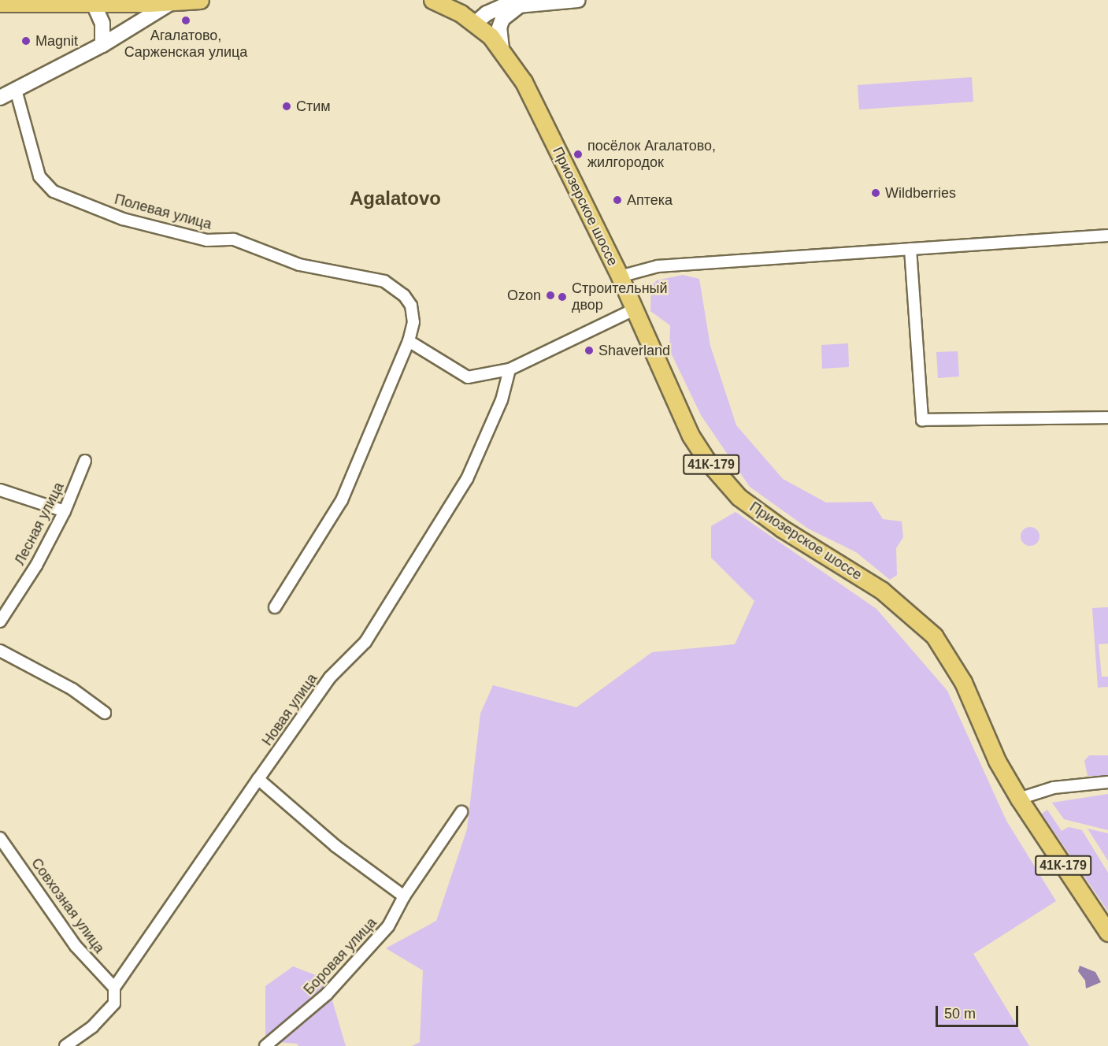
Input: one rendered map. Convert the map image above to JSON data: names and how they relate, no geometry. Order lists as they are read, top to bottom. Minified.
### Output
{"streets":{"main road":["Приозерское шоссе","41К-179"],"street":["Полевая улица","Лесная улица","Новая улица","Совхозная улица","Боровая улица"]},"crossings":[["Приозерское шоссе","41К-179"],["Новая улица","Совхозная улица"]],"districts":["Agalatovo"],"places":["Агалатово, Сарженская улица","Magnit","Стим","посёлок Агалатово, жилгородок","Wildberries","Аптека","Ozon","Строительный двор","Shaverland"],"scale_bar":"50 m"}
